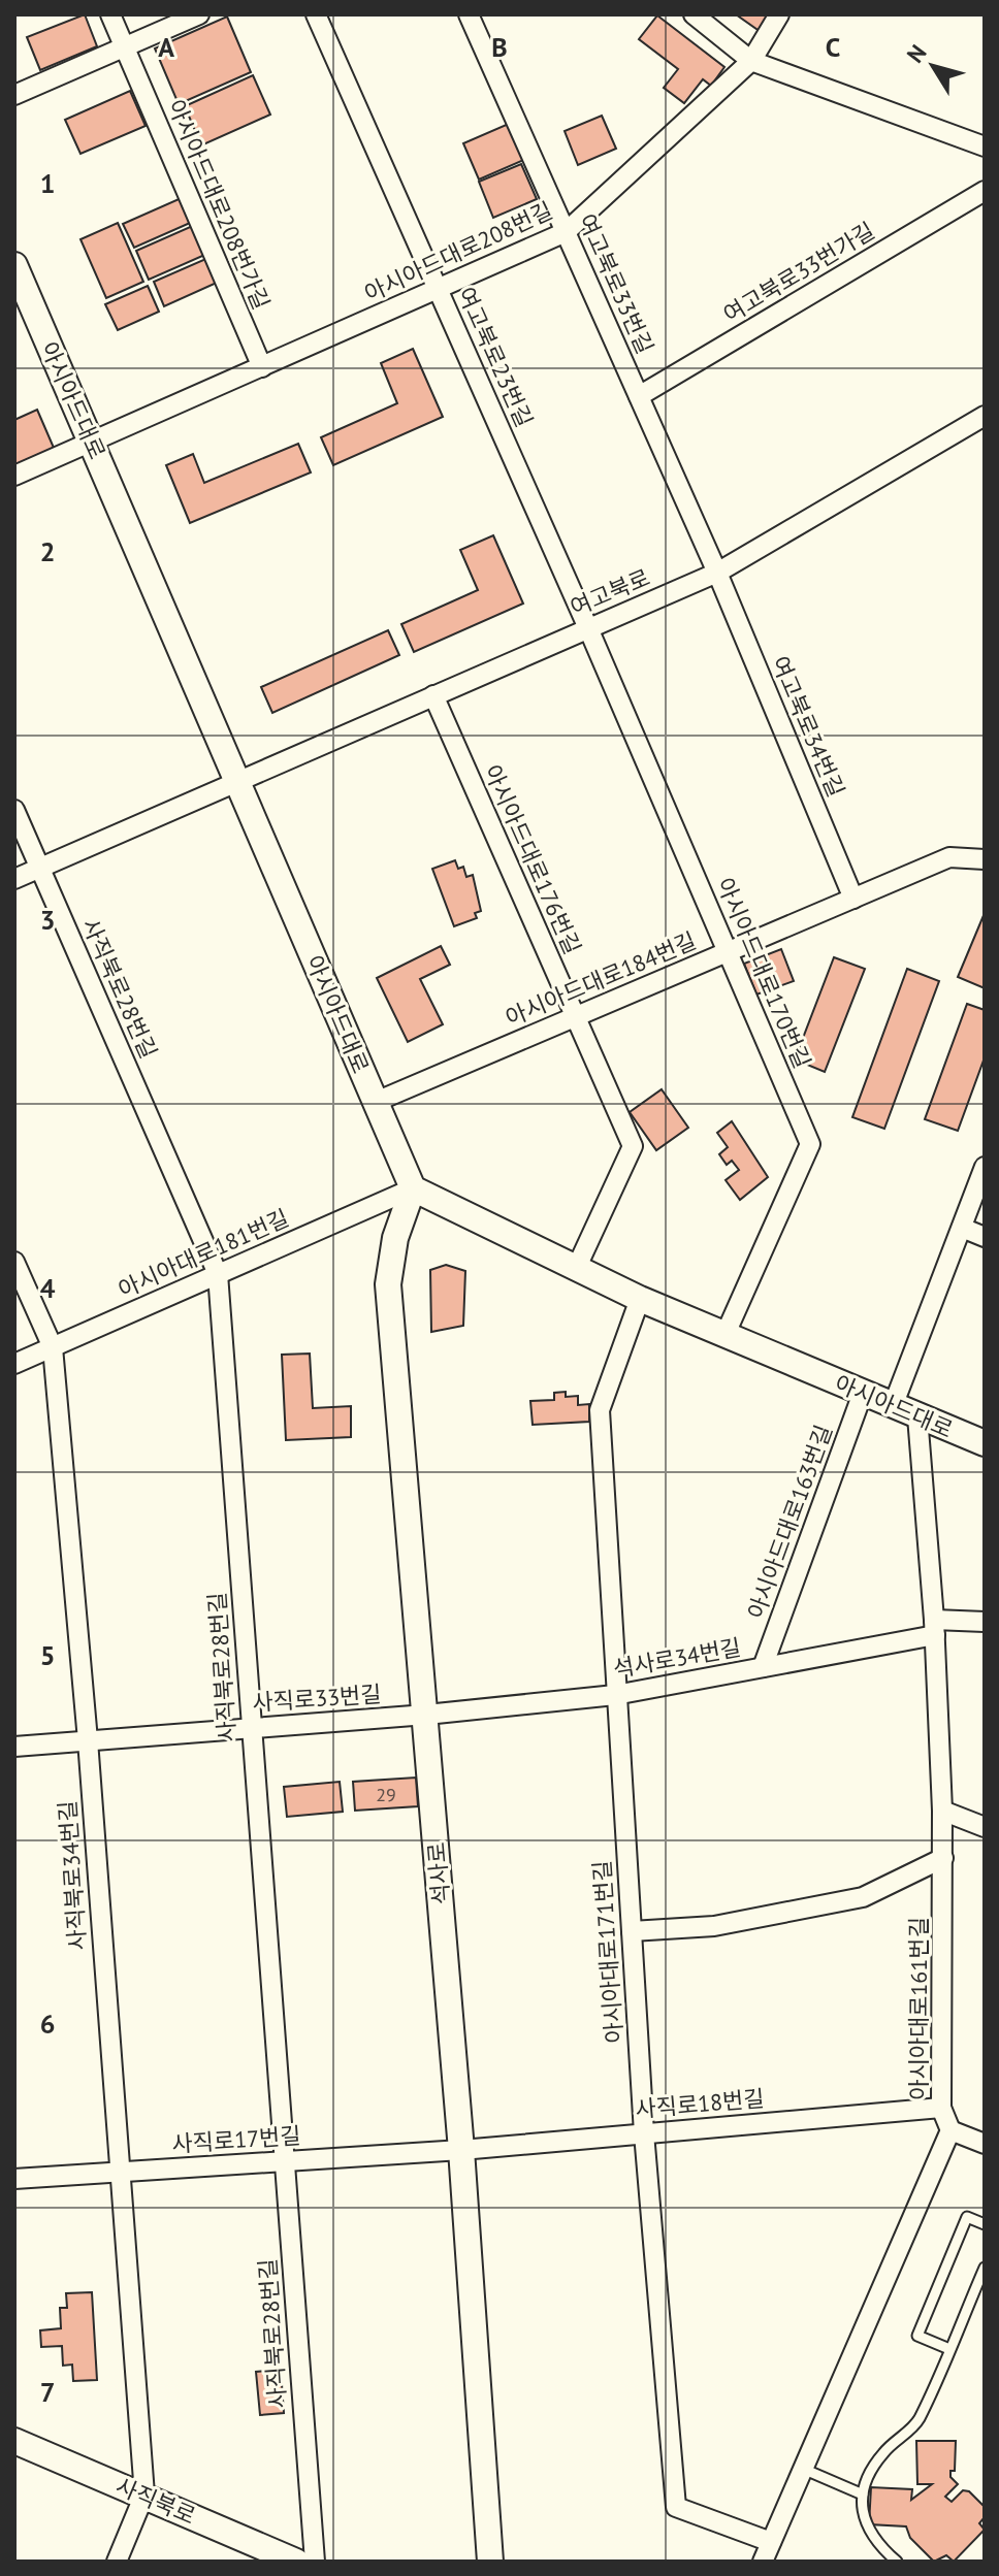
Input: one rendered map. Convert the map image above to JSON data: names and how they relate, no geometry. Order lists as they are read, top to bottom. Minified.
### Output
{"streets":{"main road":["아시아드대로","석사로","사직북로"],"street":["아시아드대로208번가길","아시아드대로208번길","여고북로33번가길","여고북로33번길","여고북로23번길","여고북로","여고북로34번길","아시아드대로176번길","아시아드대로170번길","아시아드대로184번길","사직북로28번길","아시아대로181번길","아시아드대로163번길","석사로34번길","사직로33번길","사직북로34번길","아시아대로171번길","아시아대로161번길","사직로18번길","사직로17번길"]},"crossings":[["아시아드대로208번가길","아시아드대로208번길"],["아시아드대로208번길","여고북로33번길"],["아시아드대로208번길","여고북로23번길"],["아시아드대로208번길","아시아드대로"],["여고북로33번가길","여고북로33번길"],["여고북로33번길","여고북로"],["여고북로33번길","여고북로34번길"],["여고북로23번길","여고북로"],["여고북로23번길","아시아드대로170번길"],["아시아드대로","여고북로"],["아시아드대로","아시아드대로176번길"],["아시아드대로","아시아드대로170번길"],["아시아드대로","아시아드대로184번길"],["아시아드대로","아시아대로181번길"],["아시아드대로","아시아드대로163번길"],["아시아드대로","석사로"],["아시아드대로","아시아대로171번길"],["아시아드대로","아시아대로161번길"],["여고북로","여고북로34번길"],["여고북로","아시아드대로176번길"],["여고북로","아시아드대로170번길"],["여고북로","사직북로28번길"],["여고북로34번길","아시아드대로184번길"],["아시아드대로176번길","아시아드대로184번길"],["아시아드대로170번길","아시아드대로184번길"],["사직북로28번길","아시아대로181번길"],["사직북로28번길","사직로33번길"],["사직북로28번길","사직로17번길"],["아시아대로181번길","석사로"],["아시아대로181번길","사직북로34번길"],["아시아드대로163번길","석사로34번길"],["석사로34번길","사직로33번길"],["석사로34번길","석사로"],["석사로34번길","아시아대로171번길"],["석사로34번길","아시아대로161번길"],["사직로33번길","석사로"],["사직로33번길","사직북로34번길"],["석사로","사직로18번길"],["석사로","사직로17번길"],["사직북로34번길","사직로17번길"],["사직북로34번길","사직북로"],["아시아대로171번길","사직로18번길"],["아시아대로161번길","사직로18번길"],["사직로18번길","사직로17번길"]],"house_numbers":["29"],"north":"top left","grid":{"columns":["A","B","C"],"rows":["1","2","3","4","5","6","7"]}}
